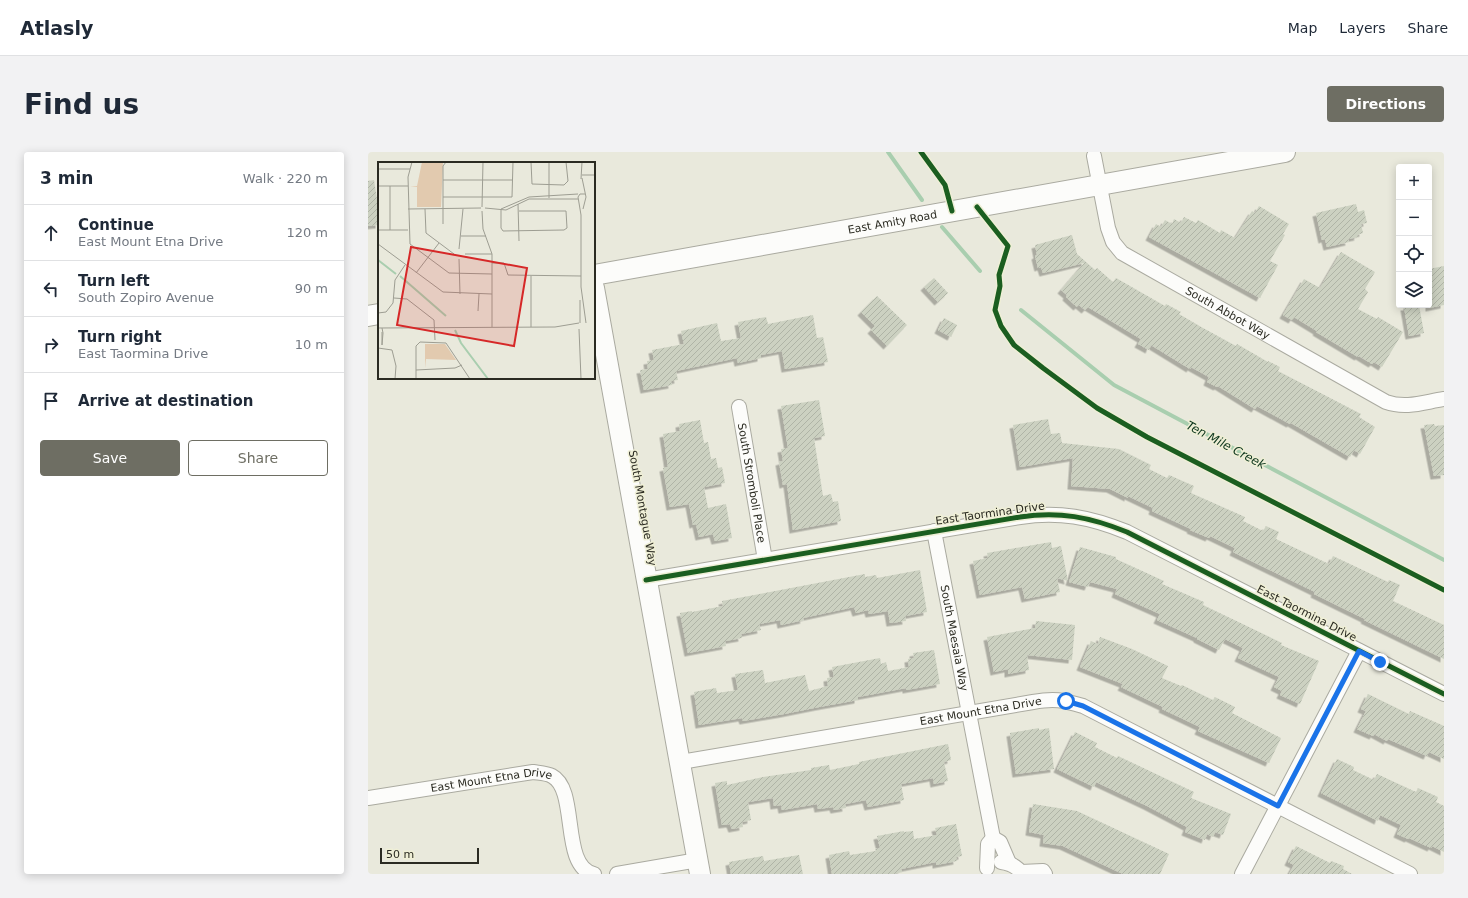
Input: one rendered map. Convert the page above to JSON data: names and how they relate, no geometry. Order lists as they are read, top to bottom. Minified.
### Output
{"streets":{"main road":["East Amity Road","South Montague Way"],"street":["South Abbot Way","South Stromboli Place","East Taormina Drive","South Maesaia Way","East Mount Etna Drive"]},"crossings":[["East Amity Road","South Abbot Way"],["South Stromboli Place","East Taormina Drive"],["South Montague Way","East Taormina Drive"],["South Montague Way","East Mount Etna Drive"],["East Taormina Drive","South Maesaia Way"],["South Maesaia Way","East Mount Etna Drive"]],"water":["Ten Mile Creek"],"scale_bar":"50 m","page":{"header":"Atlasly","nav":["Map","Layers","Share"],"buttons":["Directions",["Save","Share"]],"title":"Find us","heading":["3 min","Walk · 220 m"],"map_buttons":["+","−"],"list":[["Continue","East Mount Etna Drive","120 m"],["Turn left","South Zopiro Avenue","90 m"],["Turn right","East Taormina Drive","10 m"],"Arrive at destination"],"scale":"50 m"}}
